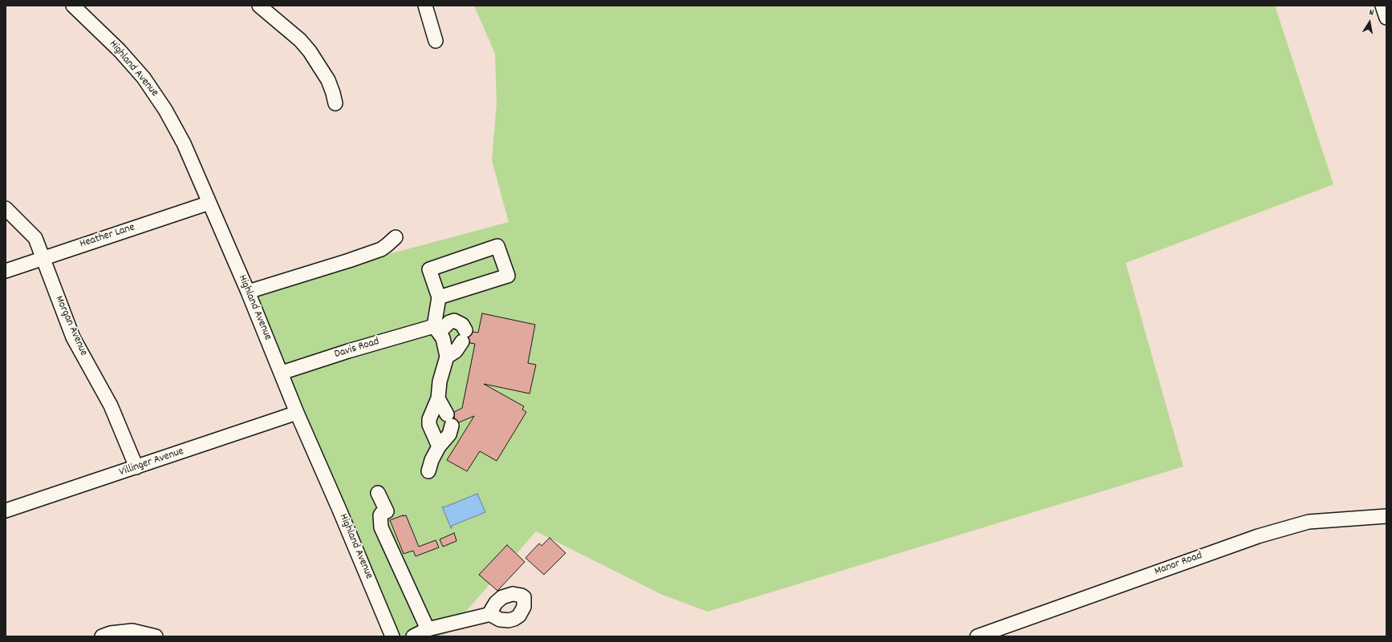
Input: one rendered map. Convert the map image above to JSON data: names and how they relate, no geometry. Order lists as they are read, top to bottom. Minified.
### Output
{"streets":{"street":["Highland Avenue","Heather Lane","Morgan Avenue","Davis Road","Villinger Avenue","Manor Road"]},"crossings":[["Highland Avenue","Heather Lane"],["Highland Avenue","Davis Road"],["Highland Avenue","Villinger Avenue"],["Heather Lane","Morgan Avenue"],["Morgan Avenue","Villinger Avenue"]],"north":"top"}
